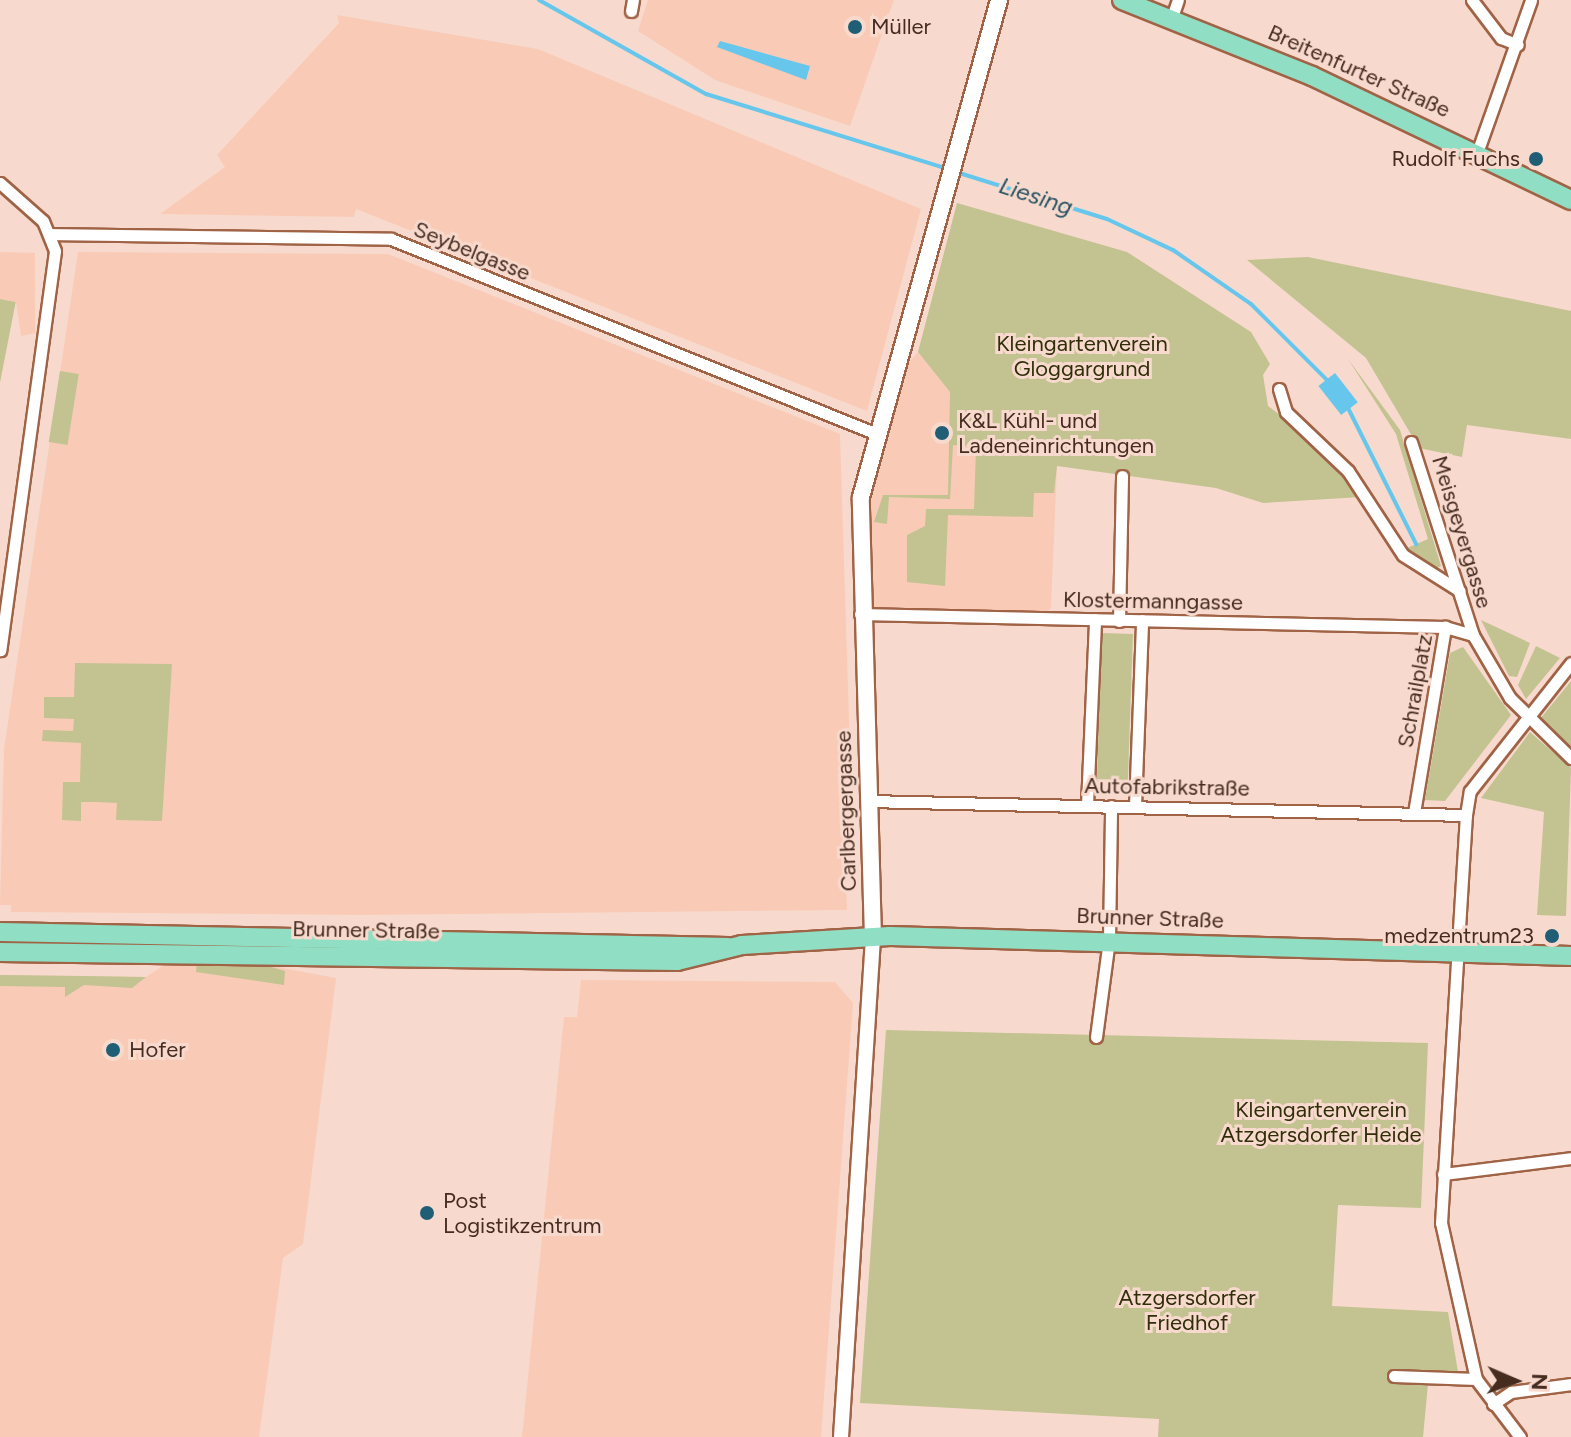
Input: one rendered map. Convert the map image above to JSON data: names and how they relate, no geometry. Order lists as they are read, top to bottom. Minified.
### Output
{"streets":{"main road":["Breitenfurter Straße","Carlbergergasse","Brunner Straße"],"street":["Seybelgasse","Meisgeyergasse","Klostermanngasse","Schrailplatz","Autofabrikstraße"]},"crossings":[["Seybelgasse","Carlbergergasse"],["Meisgeyergasse","Schrailplatz"],["Klostermanngasse","Schrailplatz"],["Klostermanngasse","Carlbergergasse"],["Schrailplatz","Autofabrikstraße"],["Autofabrikstraße","Carlbergergasse"],["Carlbergergasse","Brunner Straße"]],"water":["Liesing"],"parks":["Kleingartenverein Gloggargrund","Kleingartenverein Atzgersdorfer Heide","Atzgersdorfer Friedhof"],"places":["Müller","Rudolf Fuchs","K&L Kühl- und Ladeneinrichtungen","medzentrum23","Hofer","Post Logistikzentrum"],"north":"right"}
